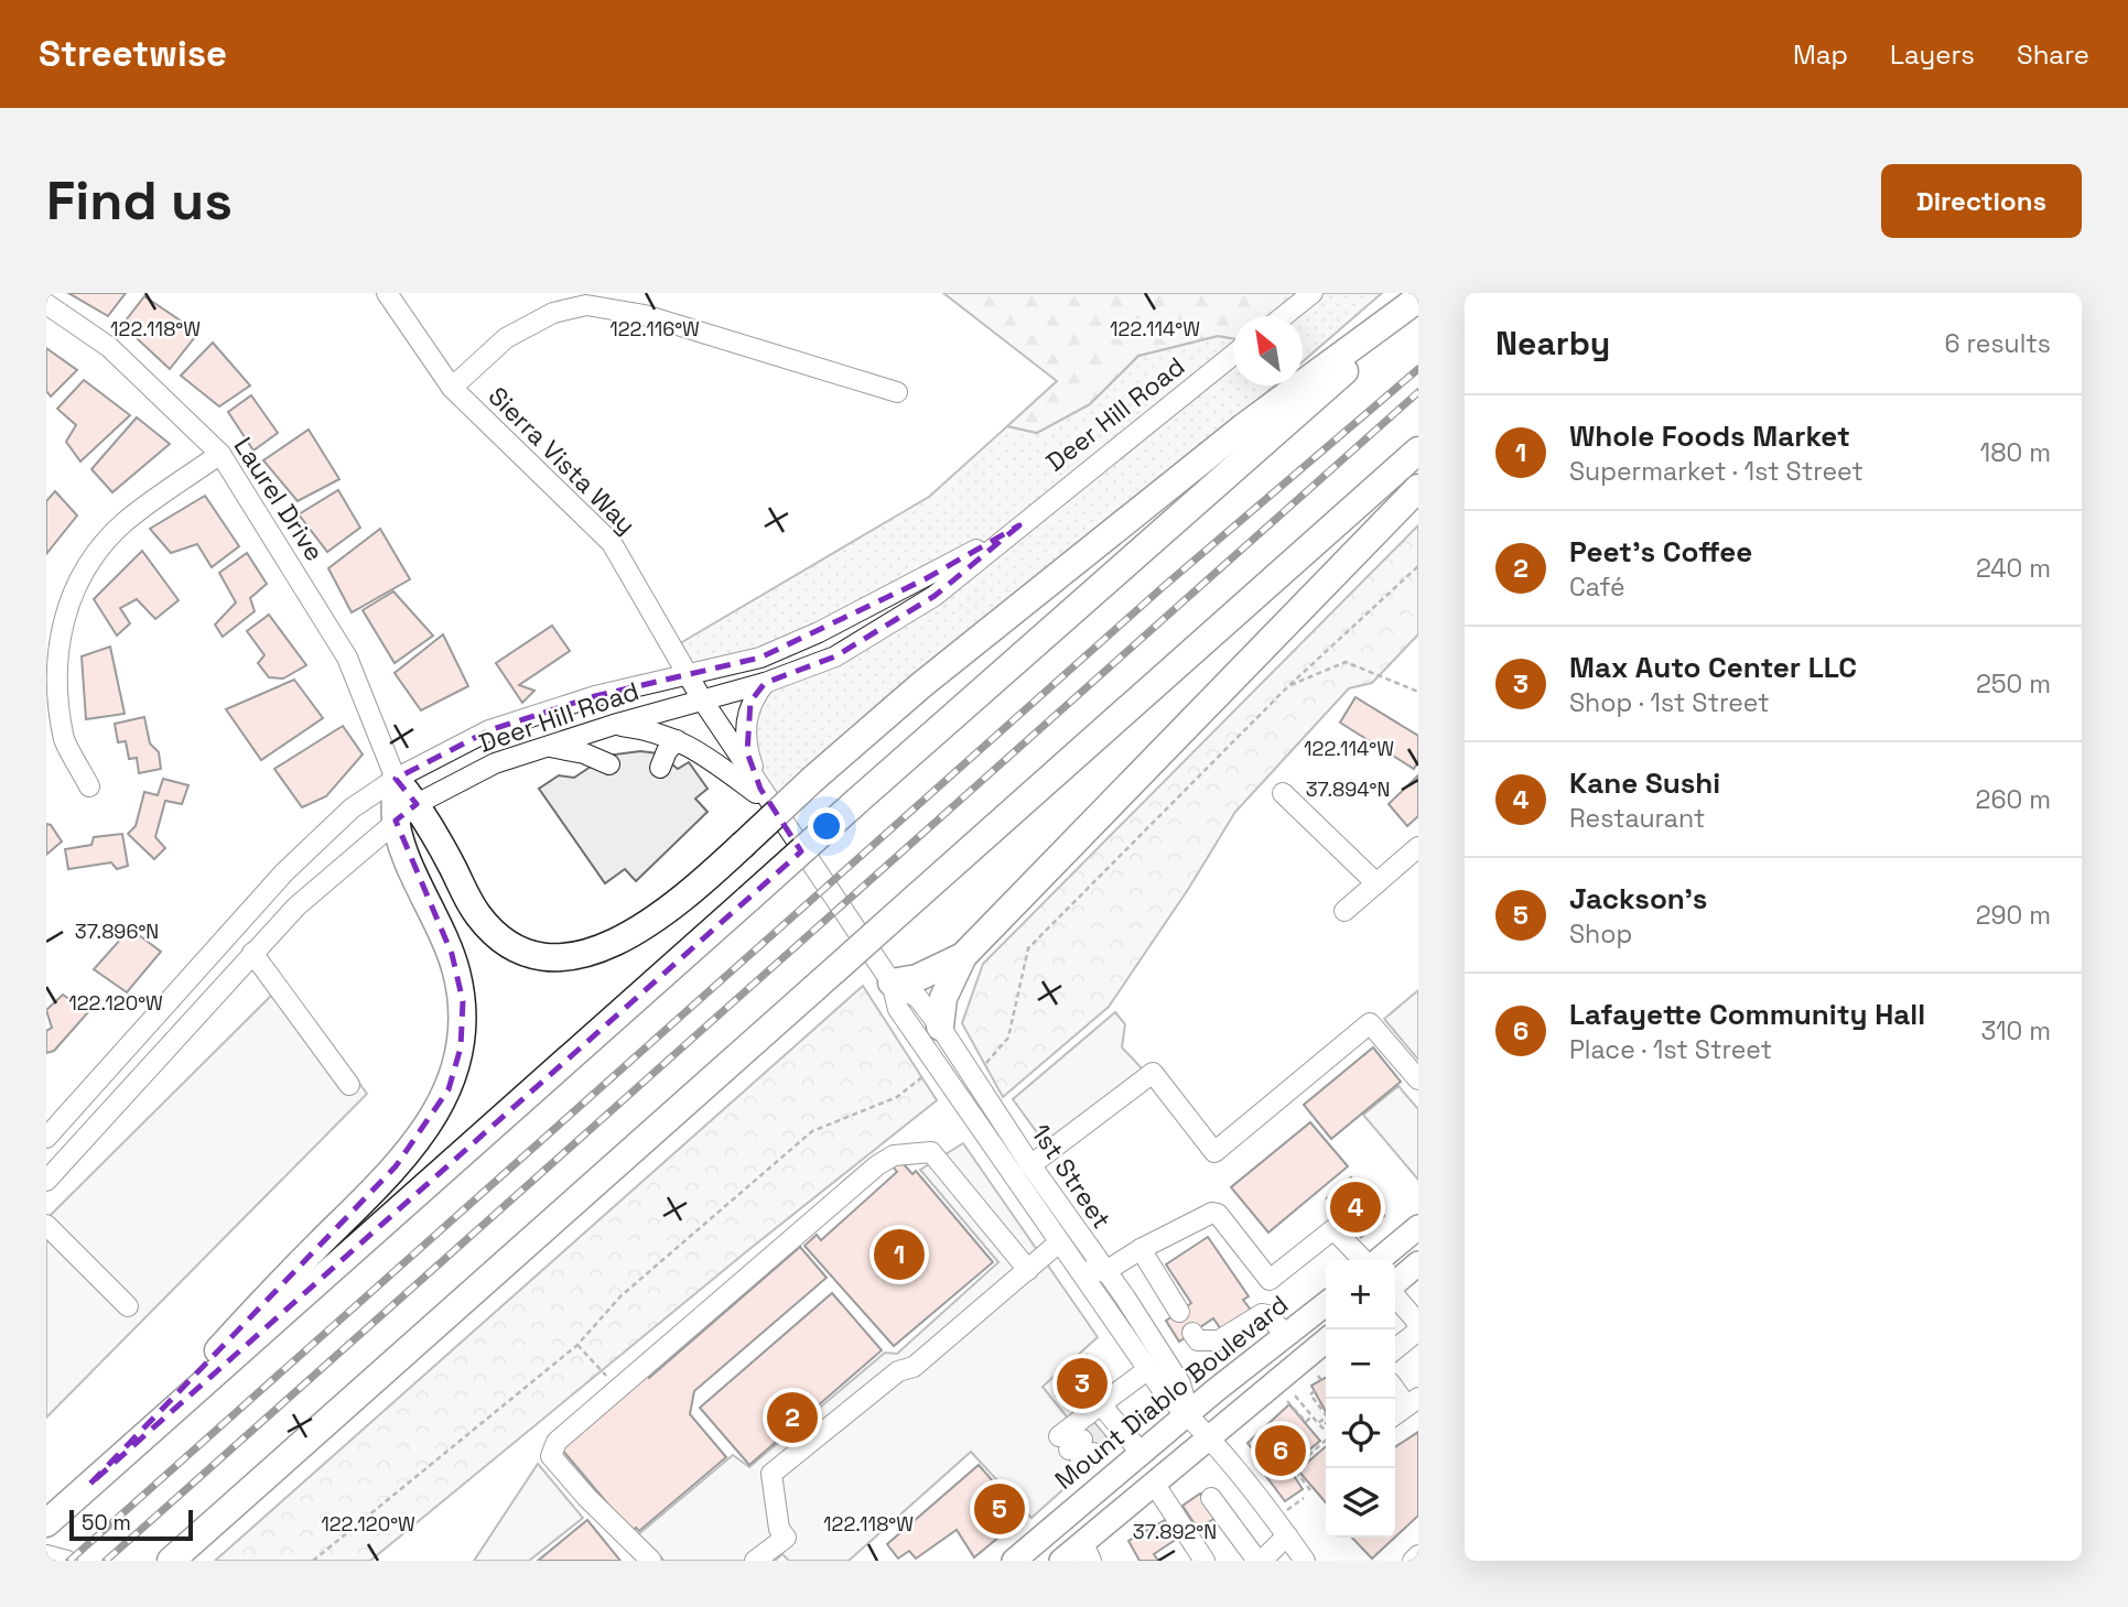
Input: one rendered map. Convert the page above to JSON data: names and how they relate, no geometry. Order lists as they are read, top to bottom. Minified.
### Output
{"streets":{"main road":["Mount Diablo Boulevard"],"street":["Deer Hill Road","Sierra Vista Way","Laurel Drive","1st Street"]},"crossings":[["Deer Hill Road","Sierra Vista Way"],["Deer Hill Road","Laurel Drive"],["Deer Hill Road","1st Street"],["Sierra Vista Way","1st Street"],["1st Street","Mount Diablo Boulevard"]],"scale_bar":"50 m","north":"top left","page":{"header":"Streetwise","nav":["Map","Layers","Share"],"buttons":"Directions","title":"Find us","heading":["Nearby","6 results"],"list":[{"mark":"1","name":"Whole Foods Market","note":"Supermarket · 1st Street","value":"180 m"},{"mark":"2","name":"Peet's Coffee","note":"Café","value":"240 m"},{"mark":"3","name":"Max Auto Center LLC","note":"Shop · 1st Street","value":"250 m"},{"mark":"4","name":"Kane Sushi","note":"Restaurant","value":"260 m"},{"mark":"5","name":"Jackson's","note":"Shop","value":"290 m"},{"mark":"6","name":"Lafayette Community Hall","note":"Place · 1st Street","value":"310 m"}],"pins":["4","1","3","2","6","5"],"map_buttons":["+","−"],"scale":"50 m"},"coordinates":["122.118°W","122.116°W","122.114°W","37.894°N","37.896°N","122.120°W","37.892°N"]}
